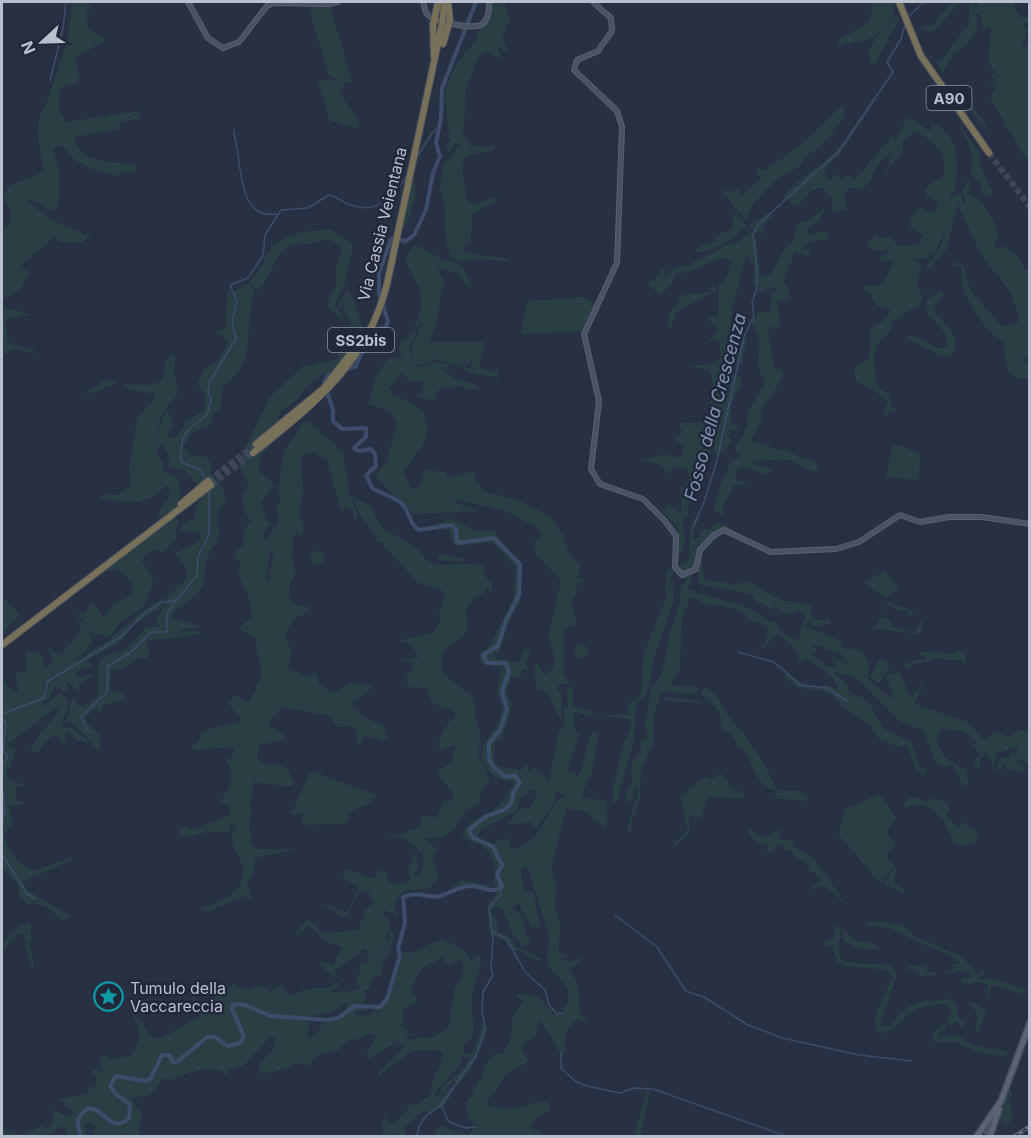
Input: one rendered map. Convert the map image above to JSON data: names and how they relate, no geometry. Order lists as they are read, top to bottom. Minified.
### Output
{"streets":{"highway":["A90","Via Cassia Veientana","SS2bis"]},"water":["Fosso della Crescenza"],"places":{"place":["Tumulo della Vaccareccia"]},"north":"left"}
